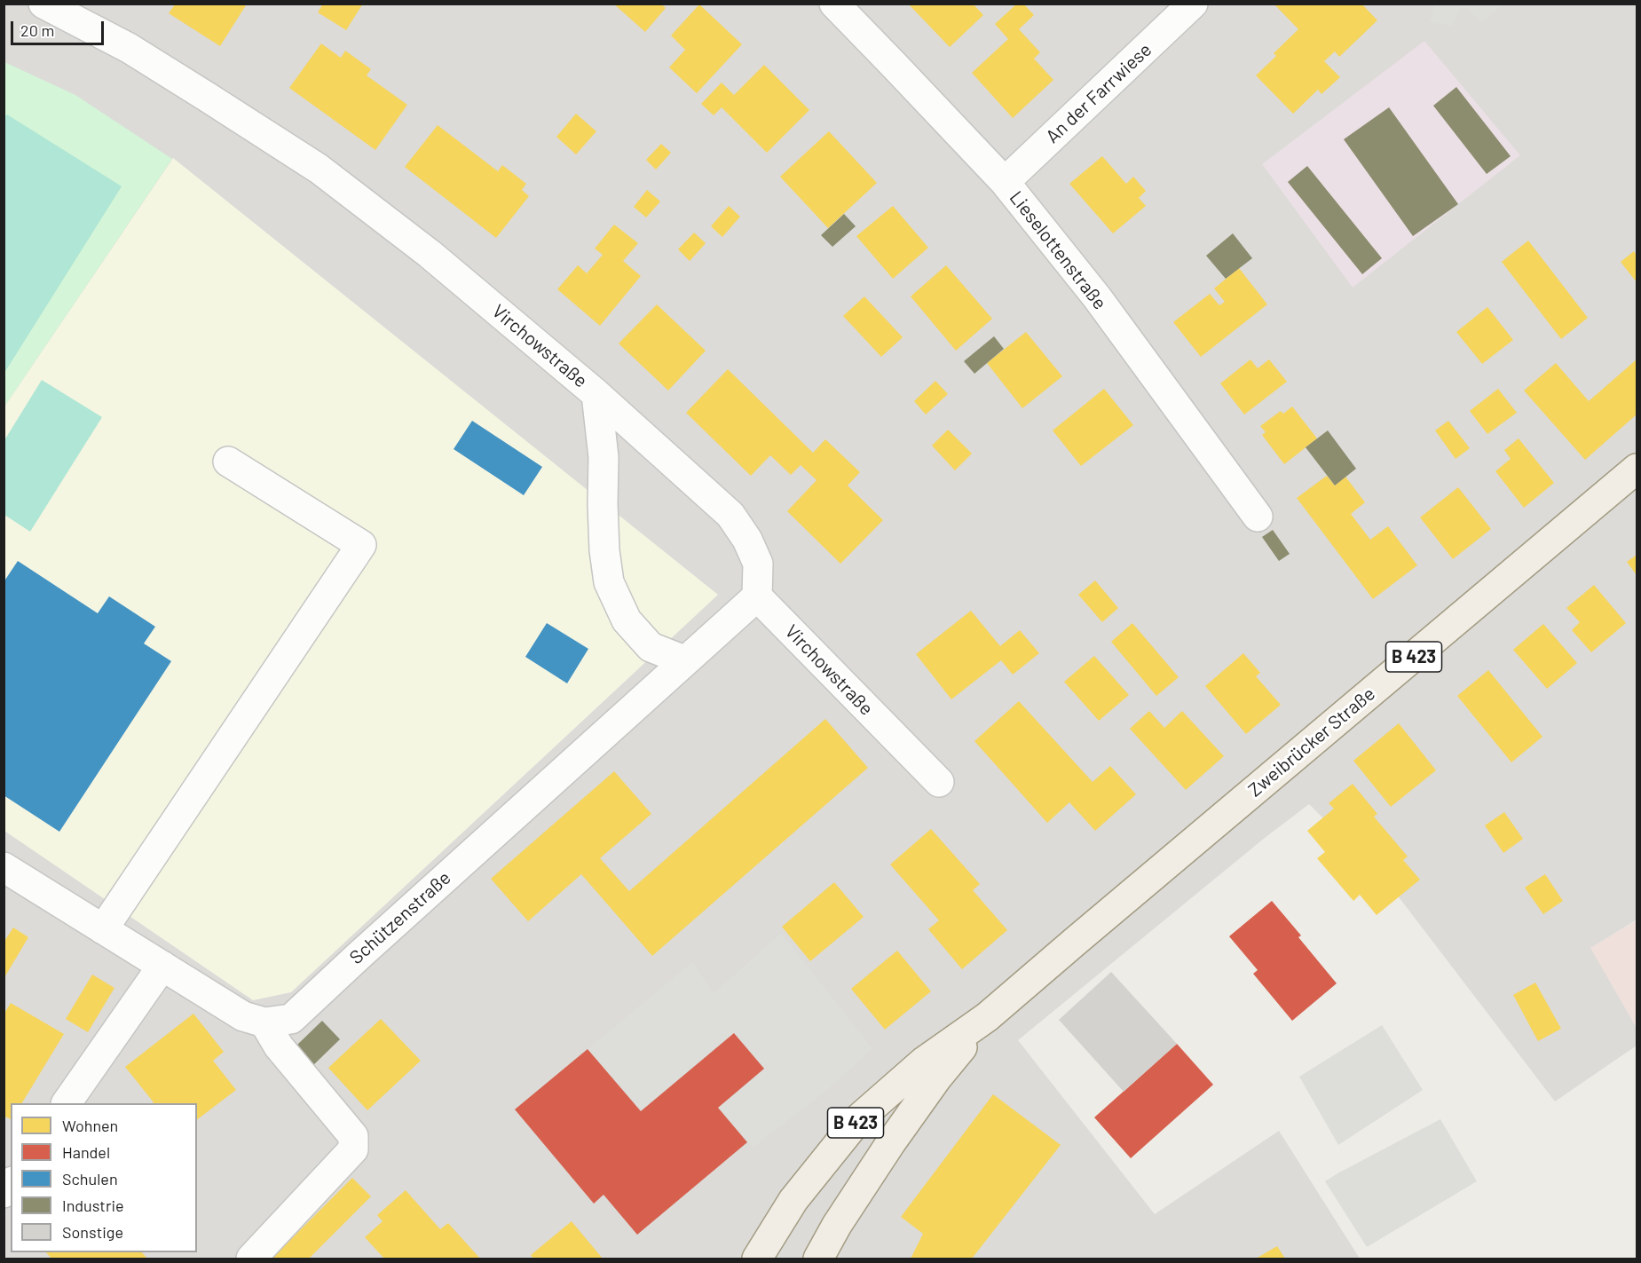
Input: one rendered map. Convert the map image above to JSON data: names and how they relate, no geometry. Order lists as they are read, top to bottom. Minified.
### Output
{"streets":{"main road":["B 423","Zweibrücker Straße"],"street":["An der Farrwiese","Lieselottenstraße","Virchowstraße","Schützenstraße"]},"crossings":[["An der Farrwiese","Lieselottenstraße"],["Virchowstraße","Schützenstraße"]],"legend":["Wohnen","Handel","Schulen","Industrie","Sonstige"],"scale_bar":"20 m"}
